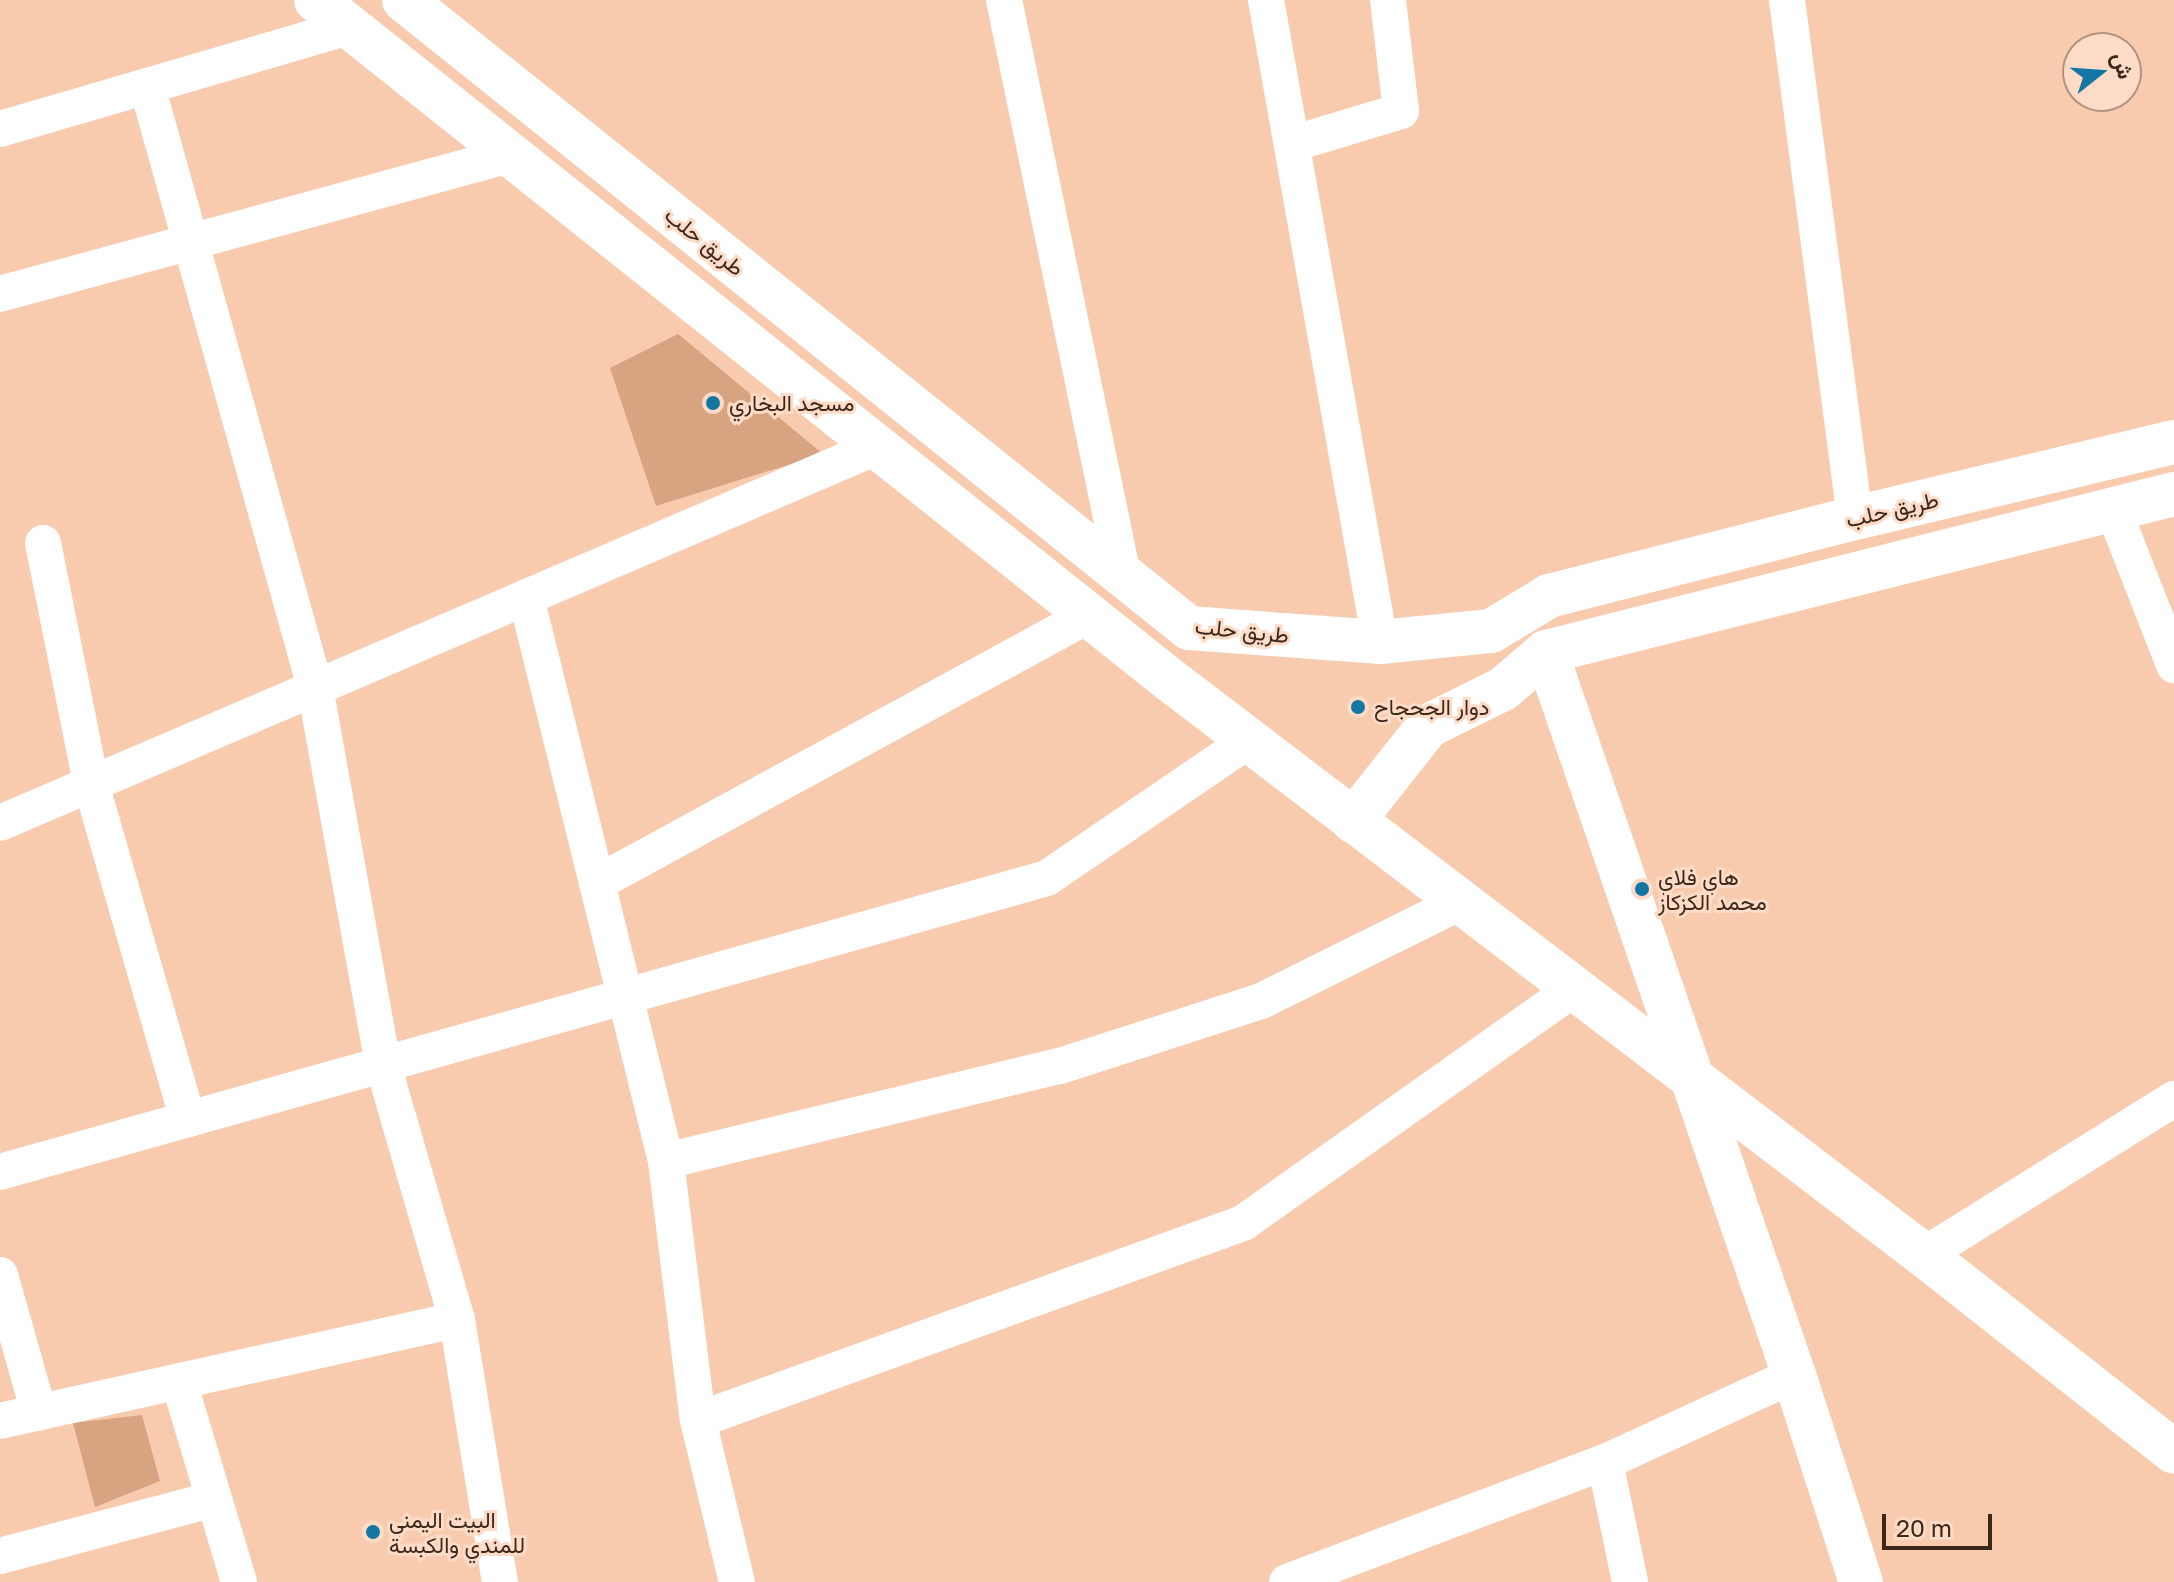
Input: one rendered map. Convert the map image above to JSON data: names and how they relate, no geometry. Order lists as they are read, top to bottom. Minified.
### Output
{"streets":{"main road":["طريق حلب"]},"places":["مسجد البخاري","دوار الجحجاح","هاي فلاي محمد الكزكاز","البيت اليمني للمندي والكبسة"],"scale_bar":"20 m","north":"right"}
